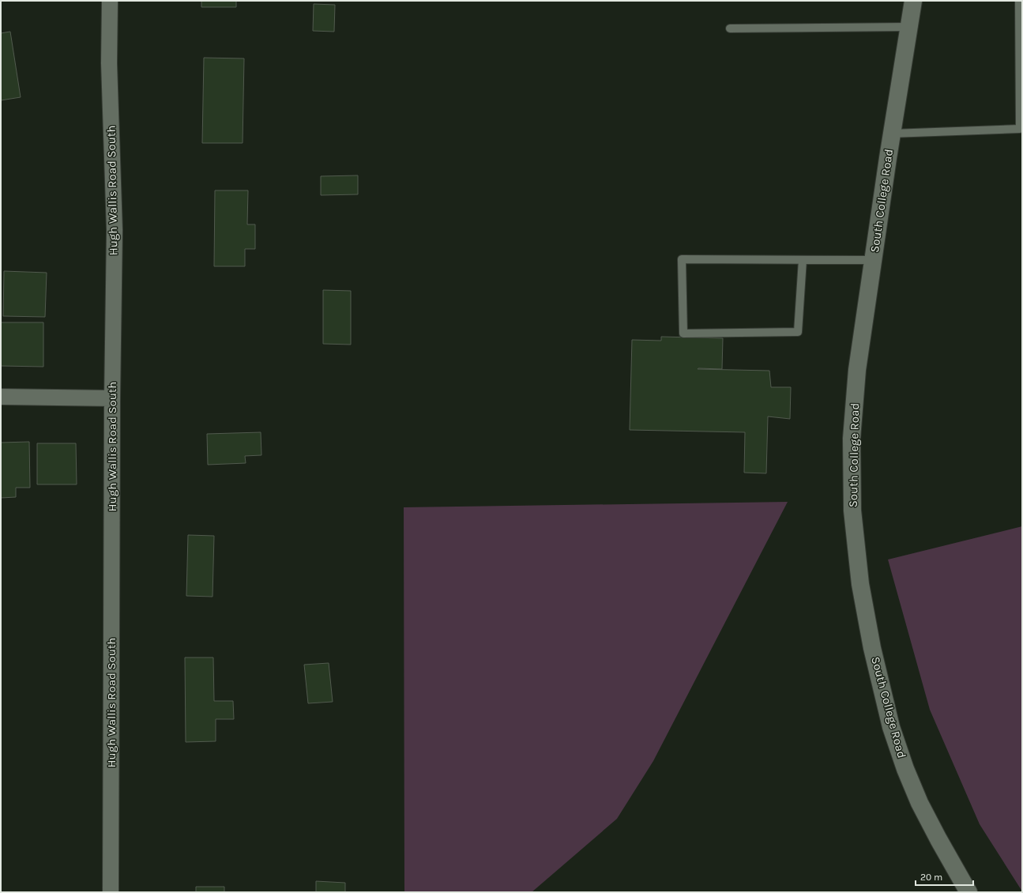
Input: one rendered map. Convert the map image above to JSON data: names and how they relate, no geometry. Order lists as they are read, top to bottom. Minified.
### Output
{"streets":{"street":["Hugh Wallis Road South","South College Road"]},"scale_bar":"20 m"}
